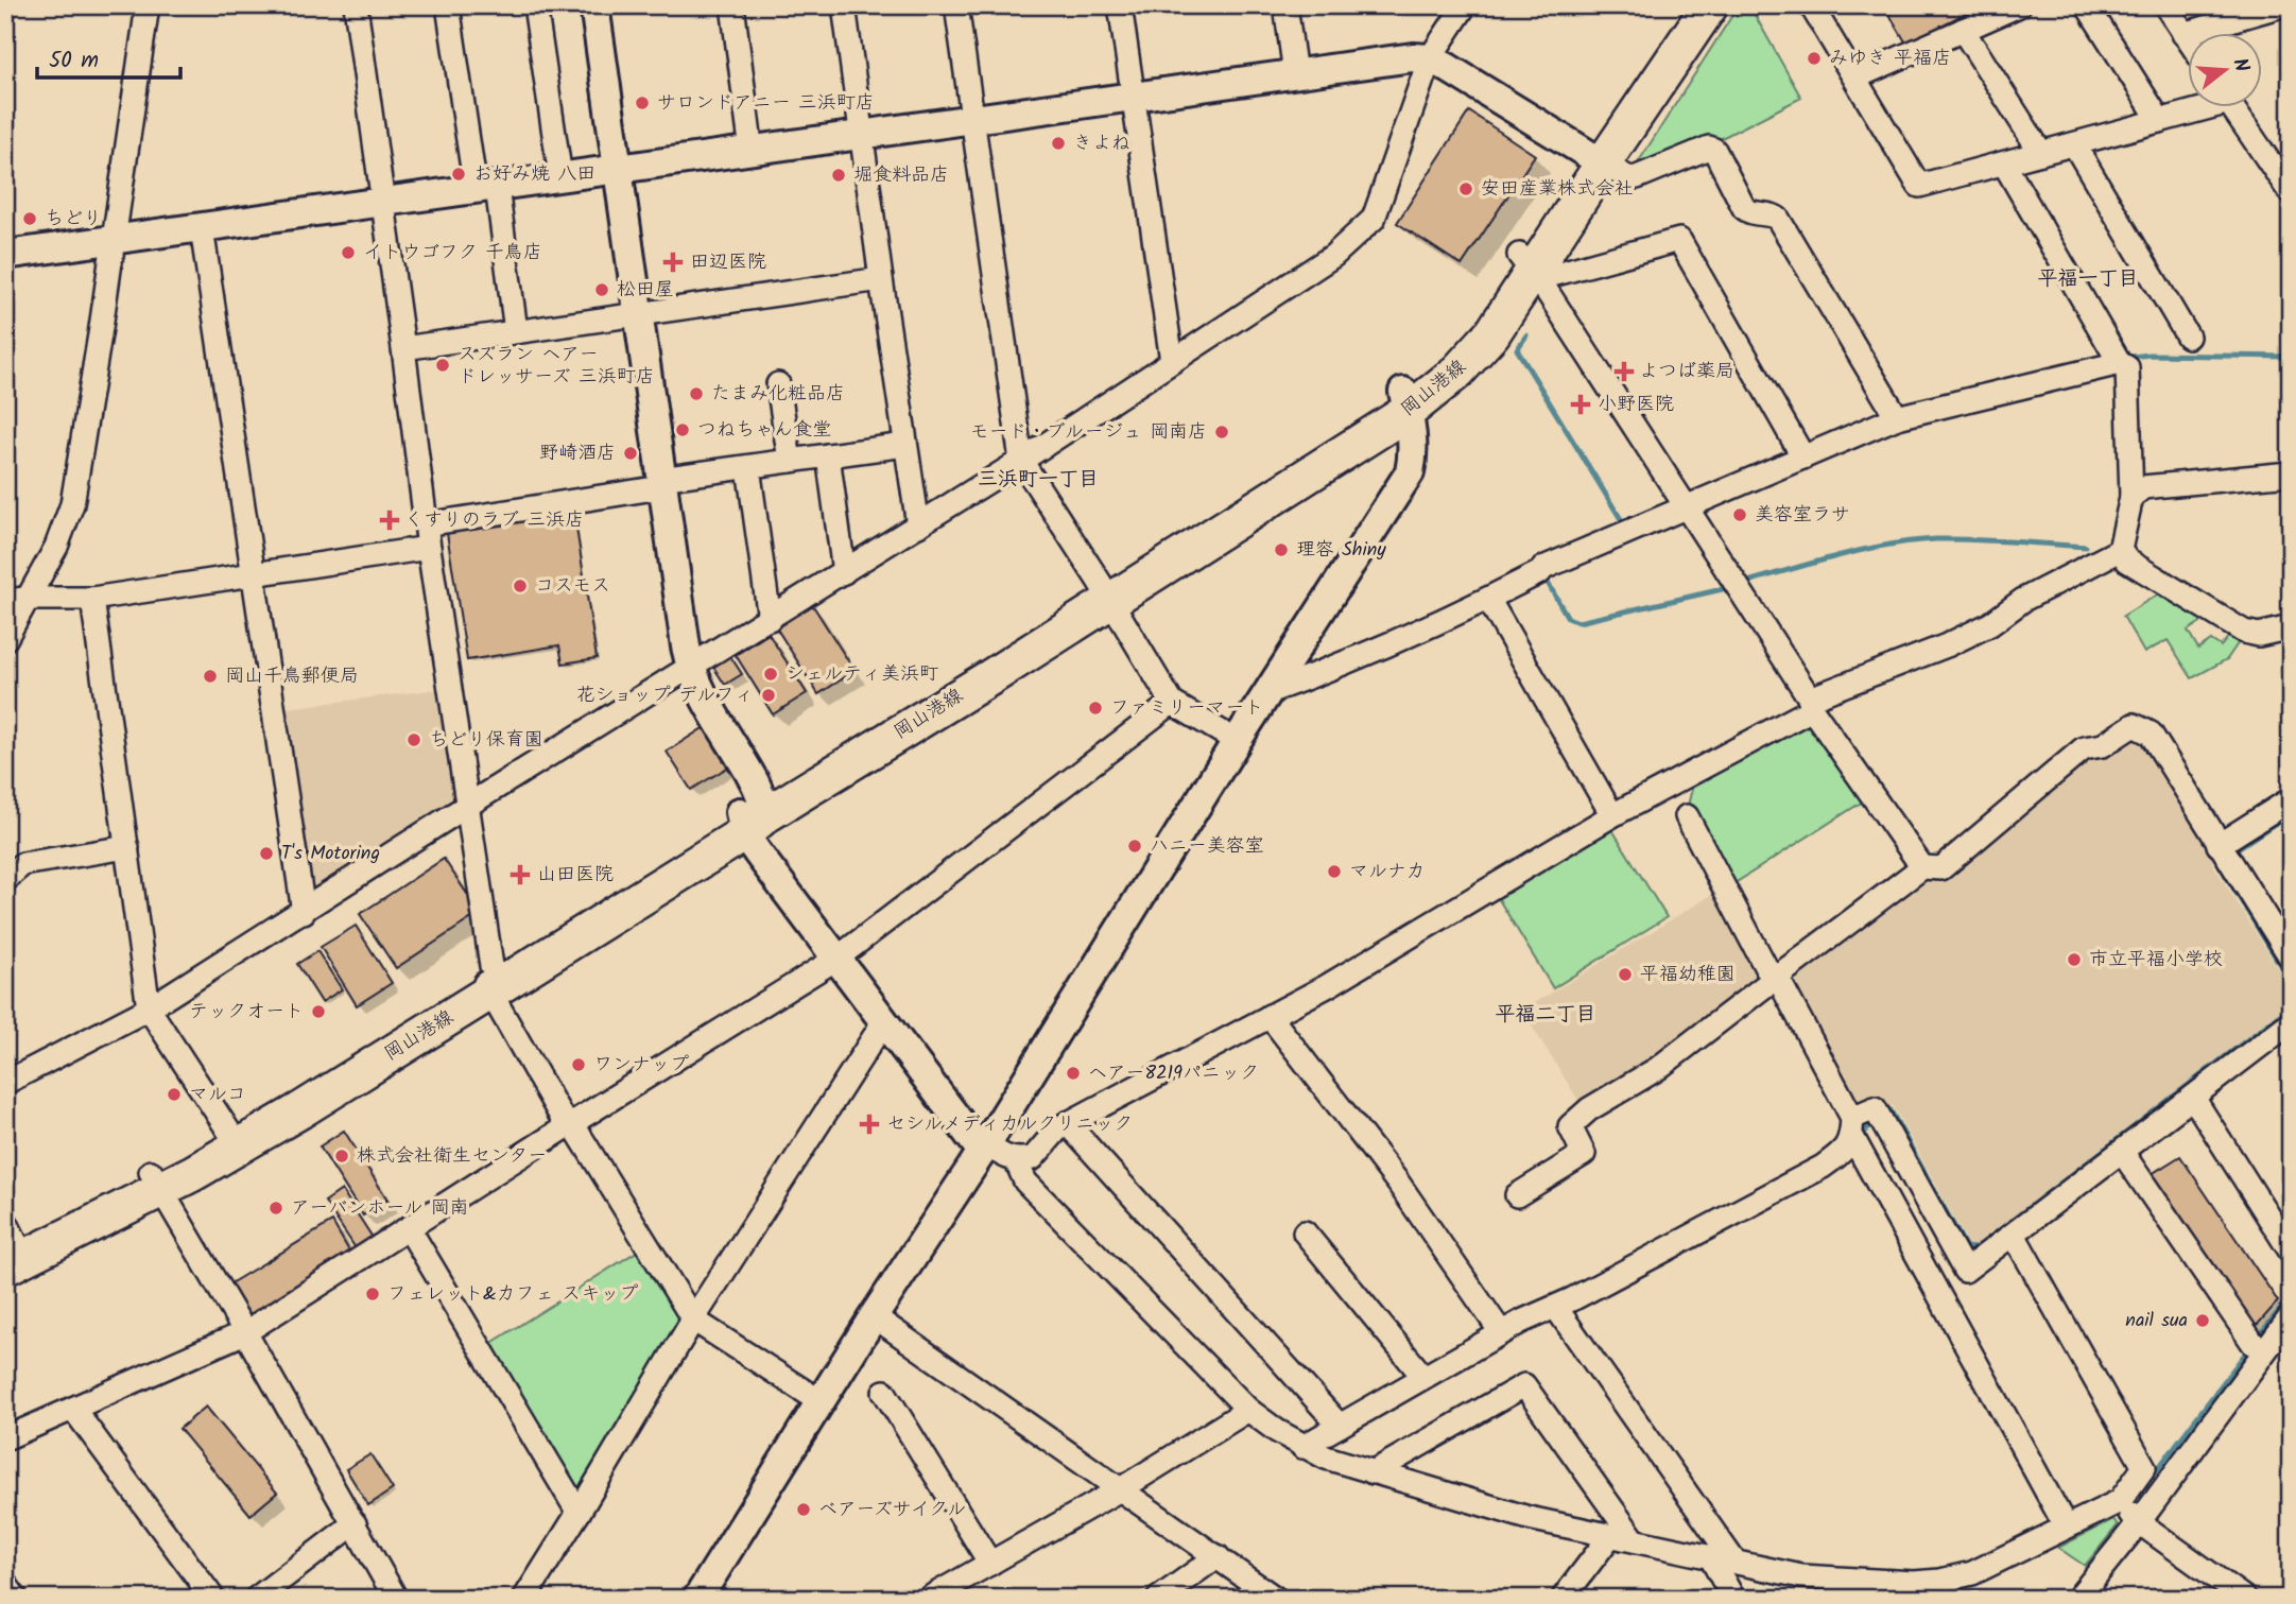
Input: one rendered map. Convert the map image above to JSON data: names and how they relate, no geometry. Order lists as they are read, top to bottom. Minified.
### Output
{"streets":{"main road":["岡山港線"]},"districts":["平福一丁目","三浜町一丁目","平福二丁目"],"places":{"other":["みゆき 平福店","サロンドアニー 三浜町店","きよね","お好み焼 八田","堀食料品店","安田産業株式会社","ちどり","イトウゴフク 千鳥店","松田屋","スズラン ヘアー ドレッサーズ 三浜町店","たまみ化粧品店","つねちゃん食堂","モード・ブルージュ 岡南店","野崎酒店","美容室ラサ","理容 Shiny","コスモス","シェルティ美浜町","岡山千鳥郵便局","花ショップ デルフィ","ファミリーマート","ちどり保育園","ハニー美容室","T's Motoring","マルナカ","市立平福小学校","平福幼稚園","テックオート","ワンナップ","ヘアー8219パニック","マルコ","株式会社衛生センター","アーバンホール 岡南","フェレット&カフェ スキップ","nail sua","ベアーズサイクル"],"health":["田辺医院","よつば薬局","小野医院","くすりのラブ 三浜店","山田医院","セシルメディカルクリニック"]},"scale_bar":"50 m","north":"right"}
